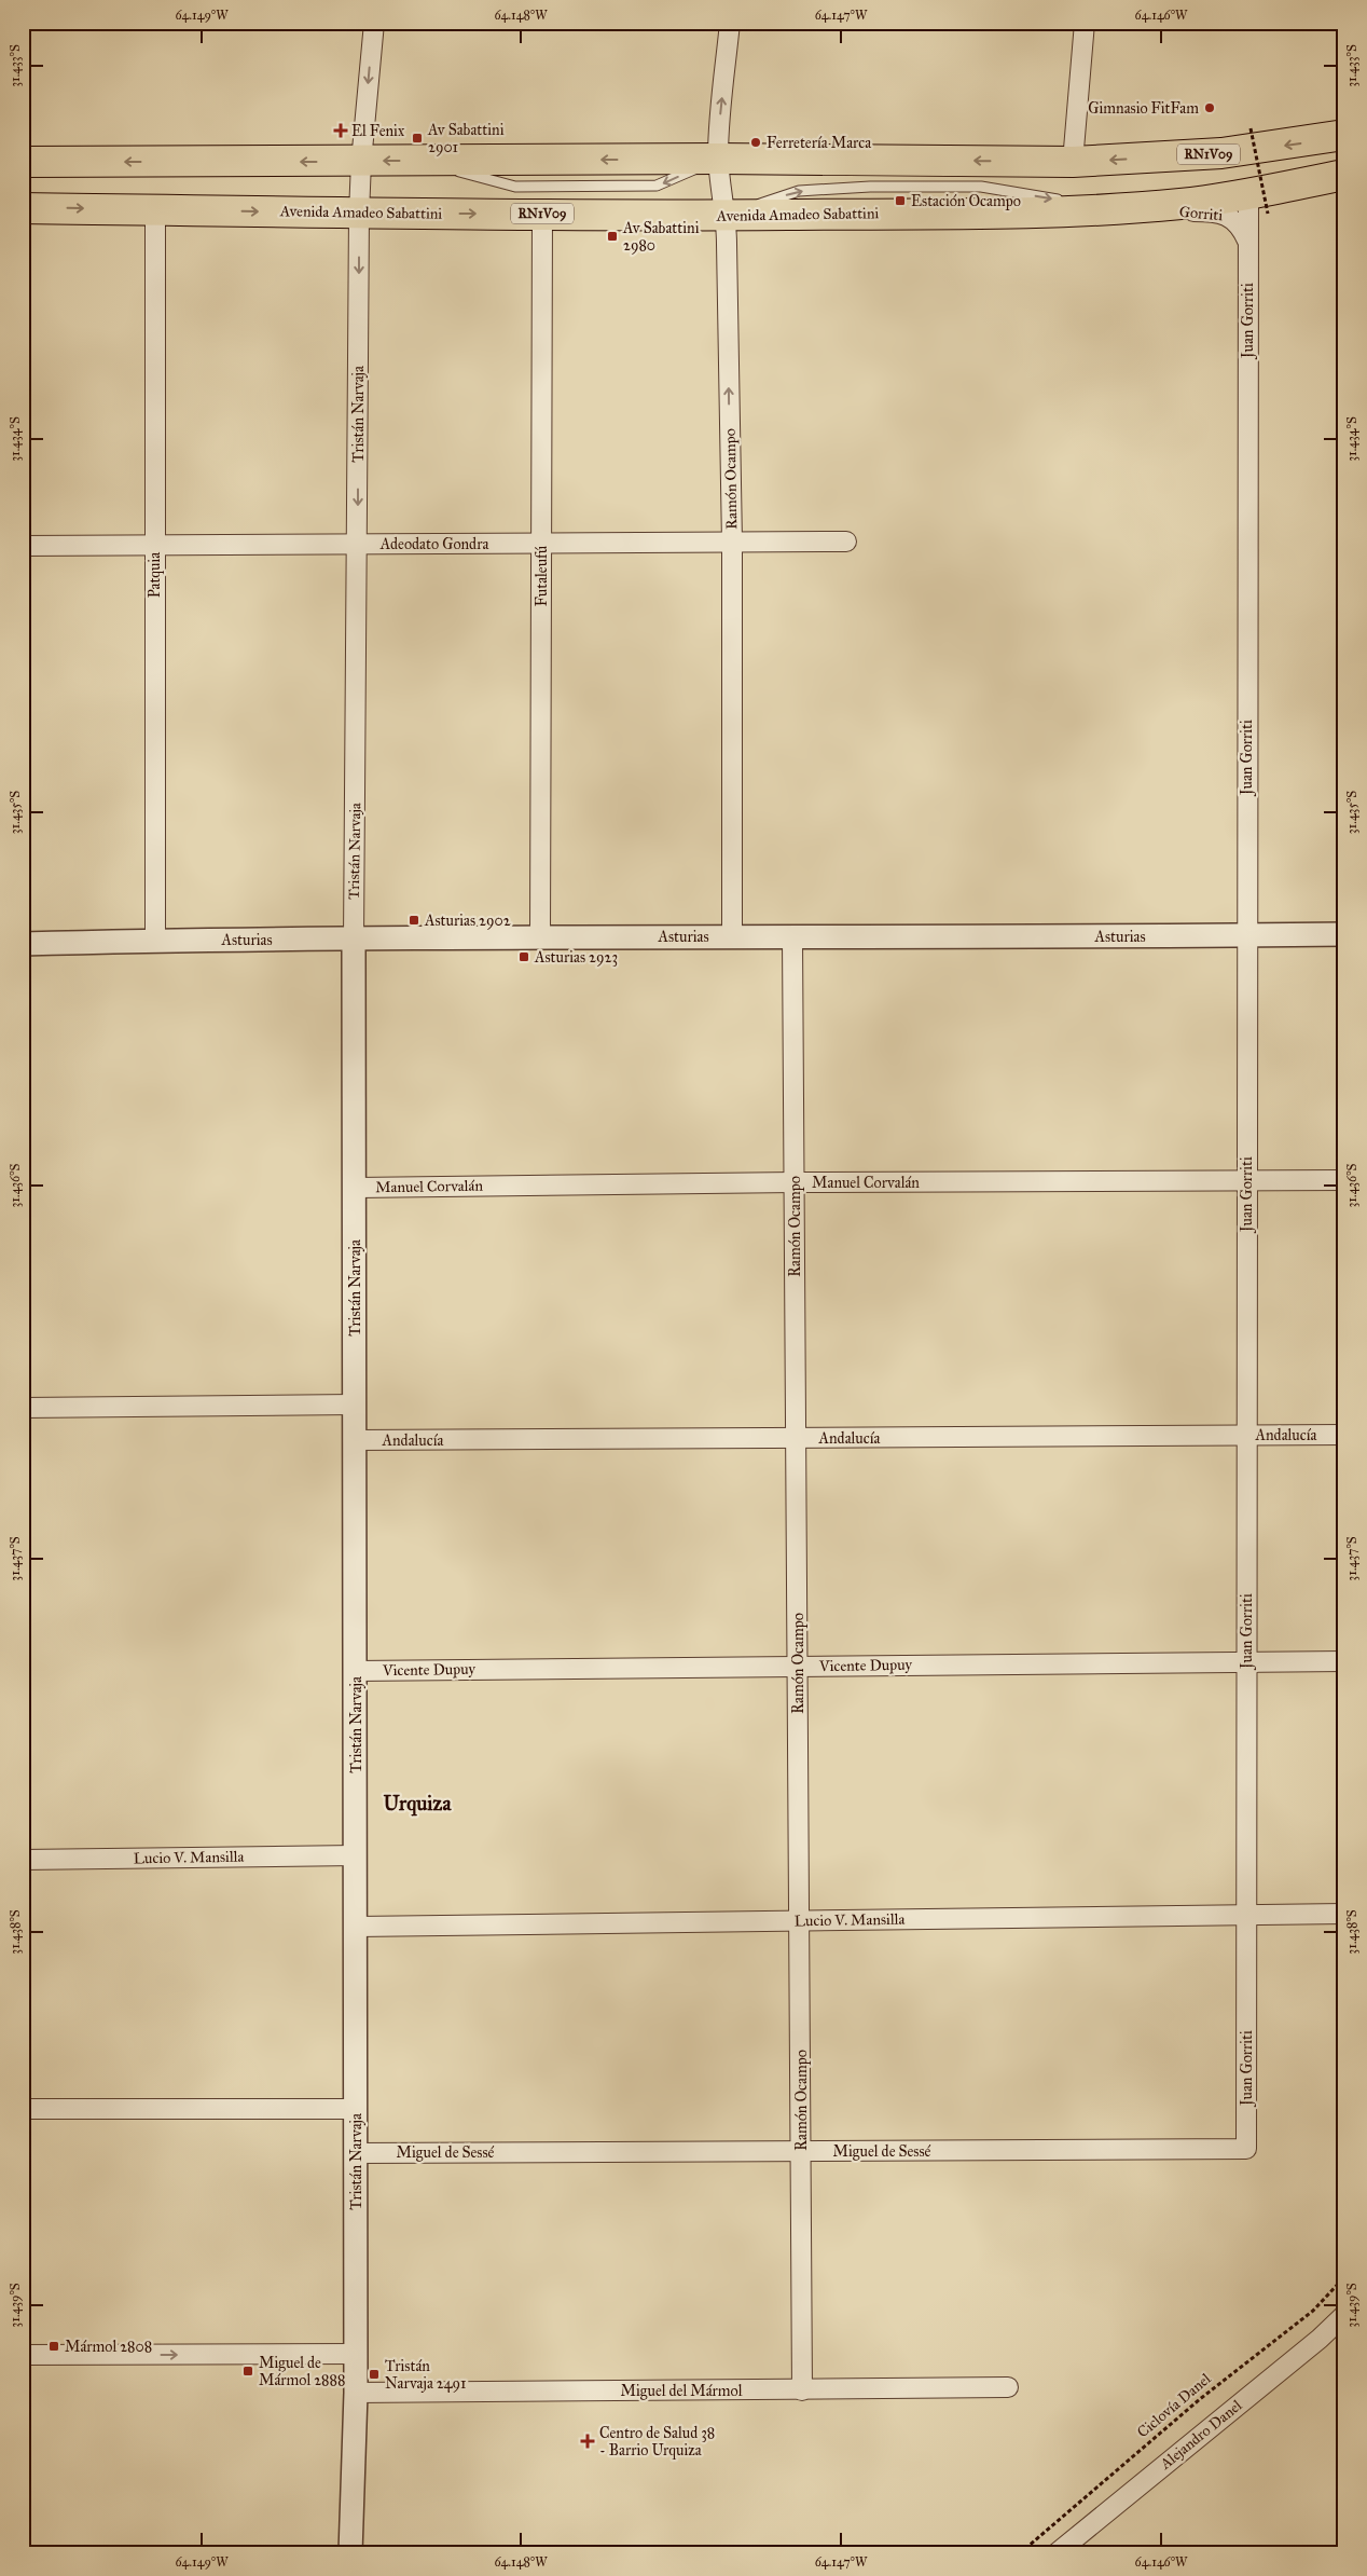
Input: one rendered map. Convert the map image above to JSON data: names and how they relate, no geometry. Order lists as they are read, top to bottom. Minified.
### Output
{"streets":{"main road":["RN1V09","Avenida Amadeo Sabattini"],"street":["Gorriti","Juan Gorriti","Tristán Narvaja","Ramón Ocampo","Adeodato Gondra","Patquia","Futaleufú","Asturias","Manuel Corvalán","Andalucía","Vicente Dupuy","Lucio V. Mansilla","Miguel de Sessé","Miguel del Mármol","Alejandro Danel"],"path":["Ciclovía Danel"]},"crossings":[["RN1V09","Tristán Narvaja"],["RN1V09","Ramón Ocampo"],["Avenida Amadeo Sabattini","Gorriti"],["Avenida Amadeo Sabattini","Tristán Narvaja"],["Avenida Amadeo Sabattini","Ramón Ocampo"],["Avenida Amadeo Sabattini","Patquia"],["Avenida Amadeo Sabattini","Futaleufú"],["Gorriti","Juan Gorriti"],["Juan Gorriti","Asturias"],["Juan Gorriti","Manuel Corvalán"],["Juan Gorriti","Andalucía"],["Juan Gorriti","Vicente Dupuy"],["Juan Gorriti","Lucio V. Mansilla"],["Juan Gorriti","Miguel de Sessé"],["Tristán Narvaja","Adeodato Gondra"],["Tristán Narvaja","Asturias"],["Tristán Narvaja","Manuel Corvalán"],["Tristán Narvaja","Andalucía"],["Tristán Narvaja","Vicente Dupuy"],["Tristán Narvaja","Lucio V. Mansilla"],["Tristán Narvaja","Miguel de Sessé"],["Tristán Narvaja","Miguel del Mármol"],["Ramón Ocampo","Adeodato Gondra"],["Ramón Ocampo","Asturias"],["Ramón Ocampo","Manuel Corvalán"],["Ramón Ocampo","Andalucía"],["Ramón Ocampo","Vicente Dupuy"],["Ramón Ocampo","Lucio V. Mansilla"],["Ramón Ocampo","Miguel de Sessé"],["Ramón Ocampo","Miguel del Mármol"],["Adeodato Gondra","Patquia"],["Adeodato Gondra","Futaleufú"],["Patquia","Asturias"],["Futaleufú","Asturias"]],"districts":["Urquiza"],"places":{"other":["Gimnasio FitFam","Ferretería Marca"],"health":["El Fenix","Centro de Salud 38 - Barrio Urquiza"],"transit":["Av Sabattini 2901","Estación Ocampo","Av Sabattini 2980","Asturias 2902","Asturias 2923","Mármol 2808","Miguel de Mármol 2888","Tristán Narvaja 2491"]},"coordinates":["64.149°W","64.148°W","64.147°W","64.146°W","31.433°S","31.434°S","31.435°S","31.436°S","31.437°S","31.438°S","31.439°S"]}
